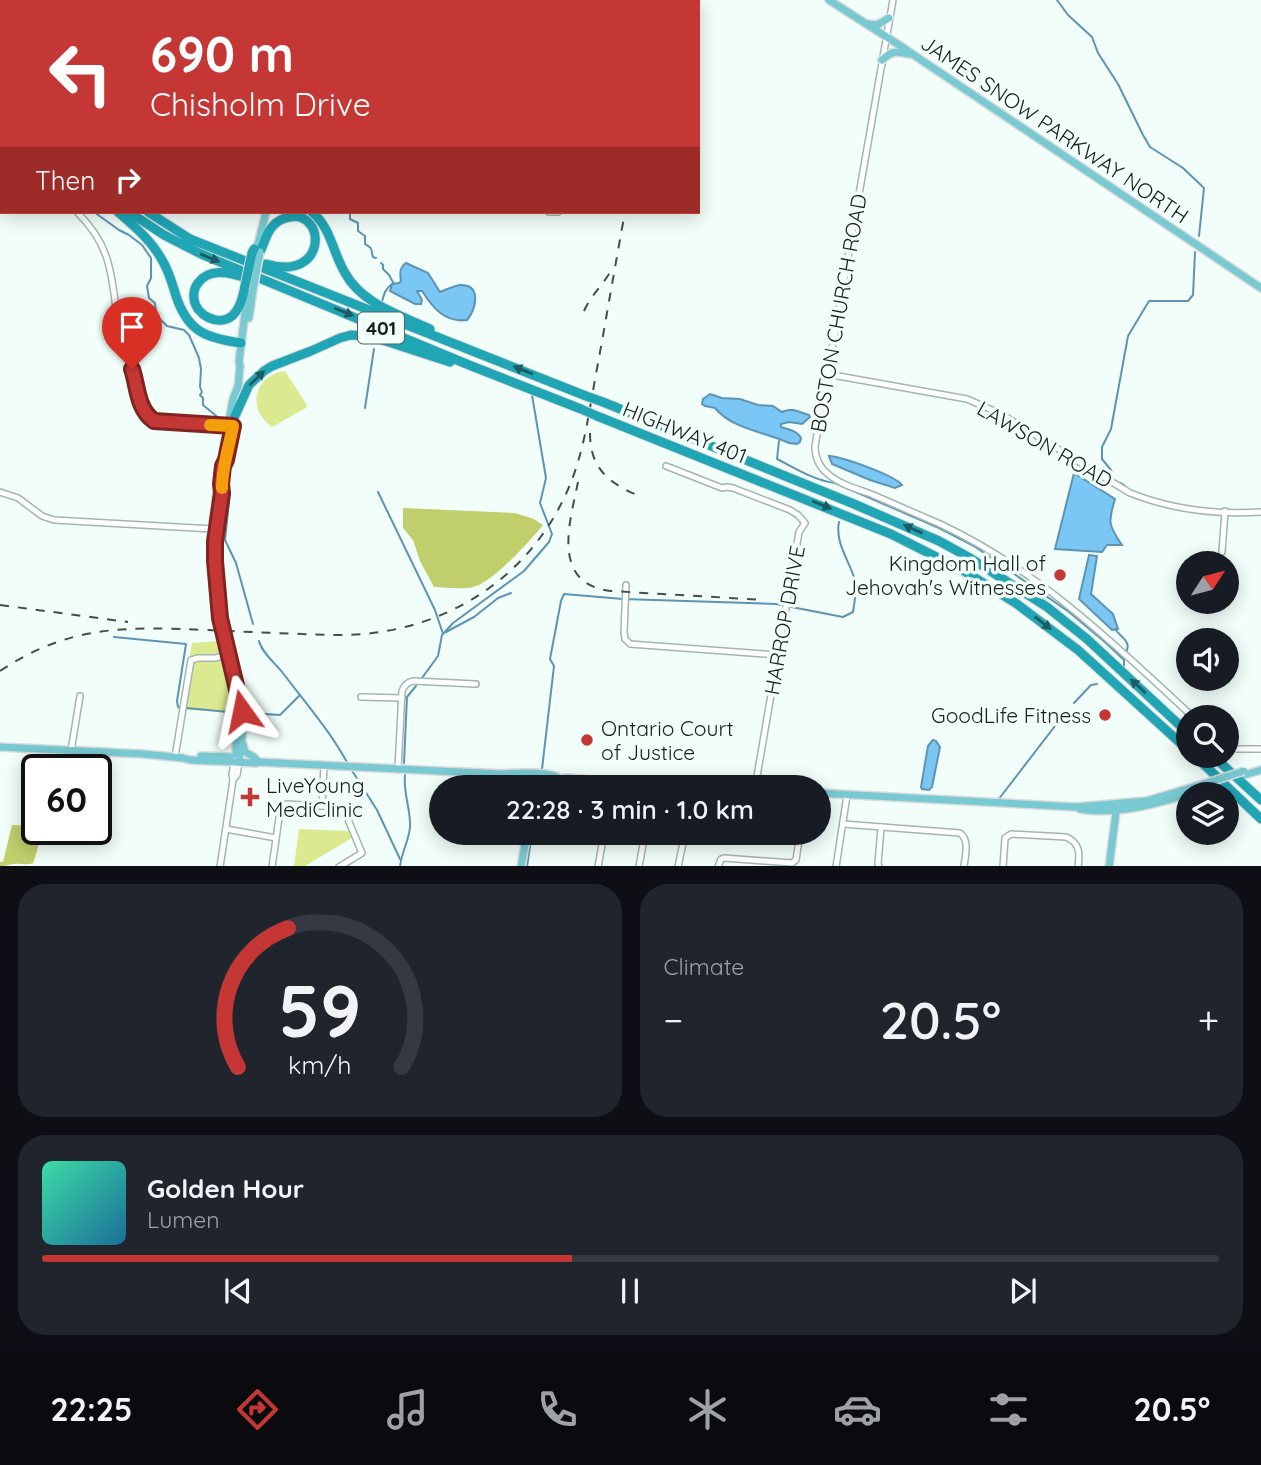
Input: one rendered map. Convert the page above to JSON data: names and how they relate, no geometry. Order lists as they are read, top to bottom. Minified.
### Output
{"streets":{"highway":["401","HIGHWAY 401"],"main road":["JAMES SNOW PARKWAY NORTH"],"street":["BOSTON CHURCH ROAD","LAWSON ROAD","HARROP DRIVE"]},"crossings":[["JAMES SNOW PARKWAY NORTH","BOSTON CHURCH ROAD"],["BOSTON CHURCH ROAD","LAWSON ROAD"]],"places":{"other":["Kingdom Hall of Jehovah's Witnesses","GoodLife Fitness","Ontario Court of Justice"],"health":["LiveYoung MediClinic"]},"north":"top right","page":{"turn":["690 m","Chisholm Drive"],"then":"Then","limit":"60","trip":"22:28 · 3 min · 1.0 km","tile":"Climate","heat":["−","20.5°","+"],"song":["Golden Hour","Lumen"],"tabs":["22:25","20.5°"],"gauge":["59","km/h"]}}
